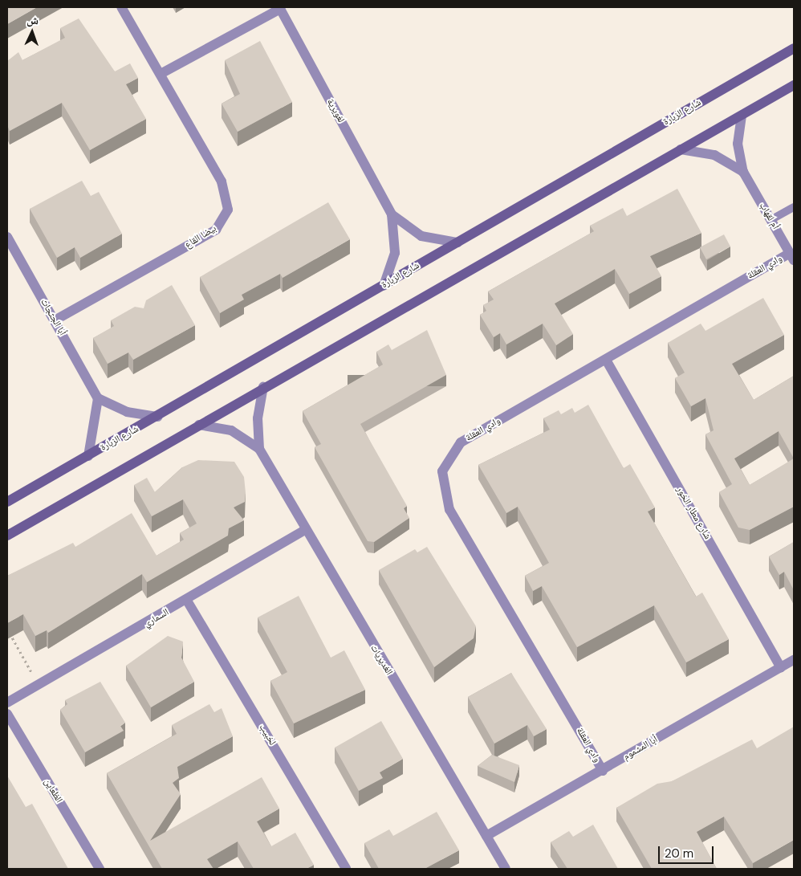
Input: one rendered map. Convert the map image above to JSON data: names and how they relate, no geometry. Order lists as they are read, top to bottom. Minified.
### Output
{"streets":{"street":["لغويرية","شارع الزبارة","أم لقهاب","بيضا القاع","وادي العقلة","أبا الجثجاث","شارع مطار الخور","السماري","الغديريات","لخبيب","أبا المشموم","الظعاين"]},"crossings":[["لغويرية","شارع الزبارة"],["أم لقهاب","وادي العقلة"],["بيضا القاع","أبا الجثجاث"],["وادي العقلة","شارع مطار الخور"],["وادي العقلة","أبا المشموم"],["شارع مطار الخور","أبا المشموم"],["السماري","الغديريات"],["السماري","لخبيب"],["الغديريات","أبا المشموم"]],"scale_bar":"20 m","north":"top"}
